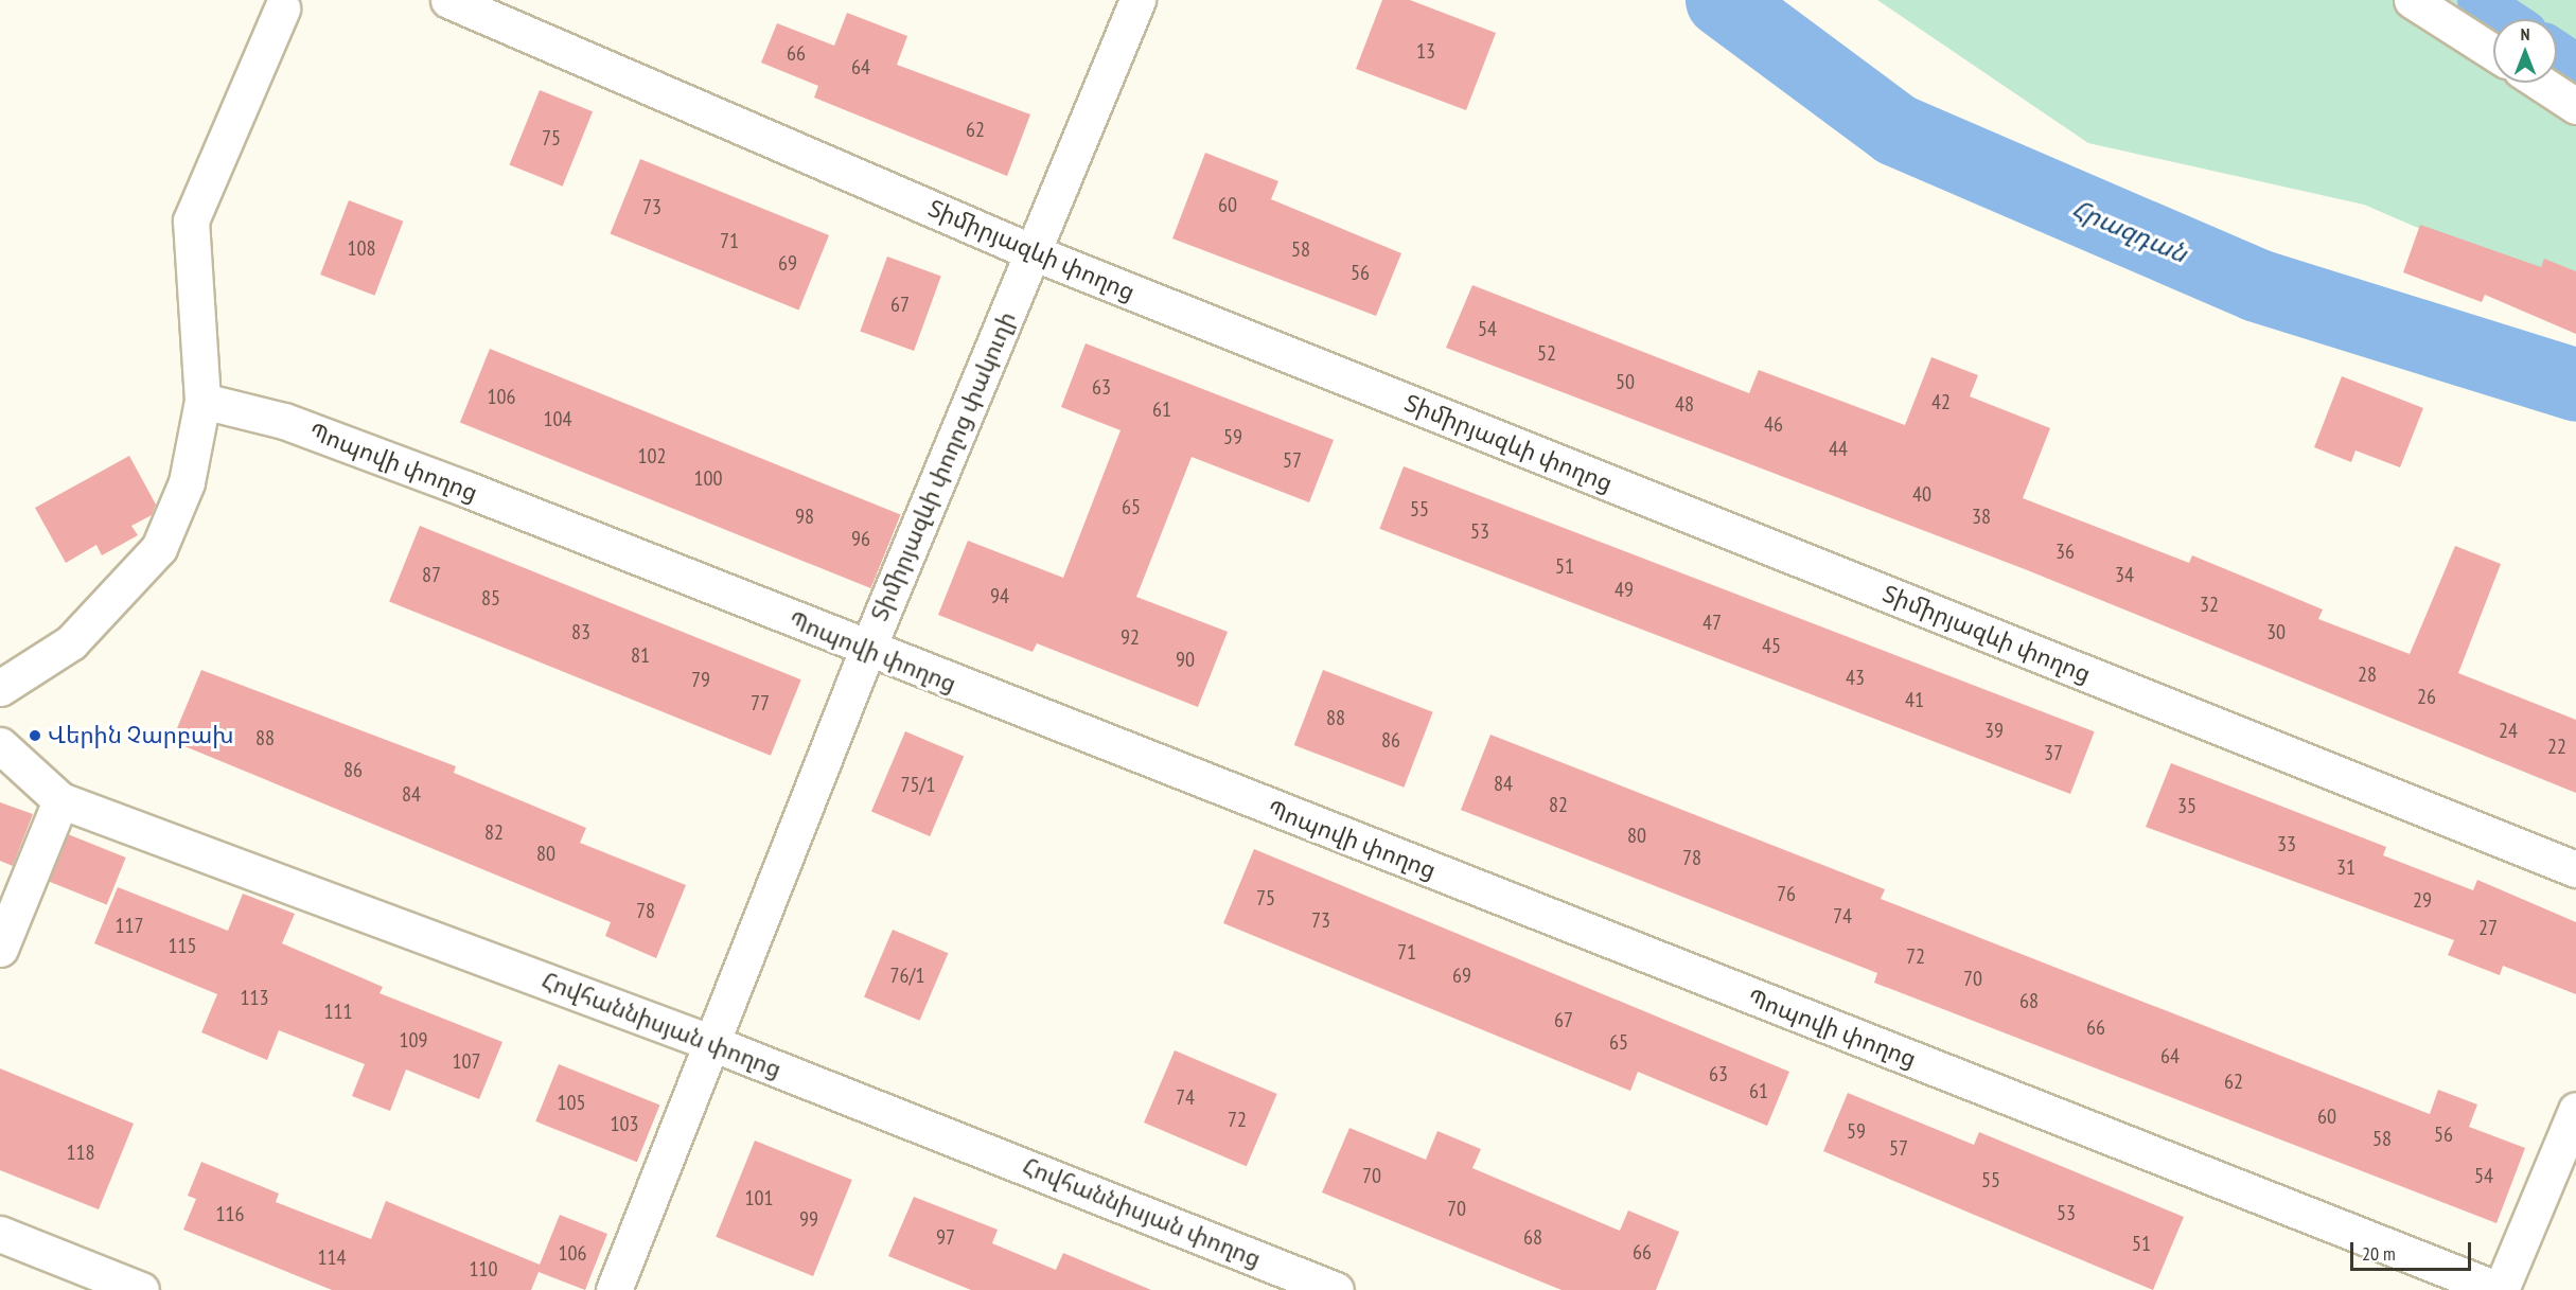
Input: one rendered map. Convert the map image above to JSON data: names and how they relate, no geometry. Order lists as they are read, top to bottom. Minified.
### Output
{"streets":{"street":["Տիմիրյազևի փողոց","Պոպովի փողոց","Տիմիրյազևի փողոց փակուղի","Հովհաննիսյան փողոց"]},"crossings":[["Տիմիրյազևի փողոց","Տիմիրյազևի փողոց փակուղի"],["Պոպովի փողոց","Տիմիրյազևի փողոց փակուղի"],["Տիմիրյազևի փողոց փակուղի","Հովհաննիսյան փողոց"]],"water":["Հրազդան"],"places":["Վերին Չարբախ"],"house_numbers":["13","66","64","62","75","60","73","71","108","58","69","56","67","54","52","50","63","106","42","48","61","104","46","59","44","102","57","100","40","65","55","98","38","53","96","36","51","87","34","49","94","85","32","47","83","30","92","45","81","90","28","43","79","26","41","77","88","39","24","88","86","22","37","86","84","75/1","84","82","35","82","80","33","80","78","31","76","75","29","78","74","73","117","27","115","71","72","76/1","69","70","113","68","111","67","66","109","65","64","107","63","62","61","74","105","60","72","103","59","56","58","57","118","70","54","55","101","70","53","116","99","97","68","51","66","106","114","110"],"scale_bar":"20 m","north":"top"}
